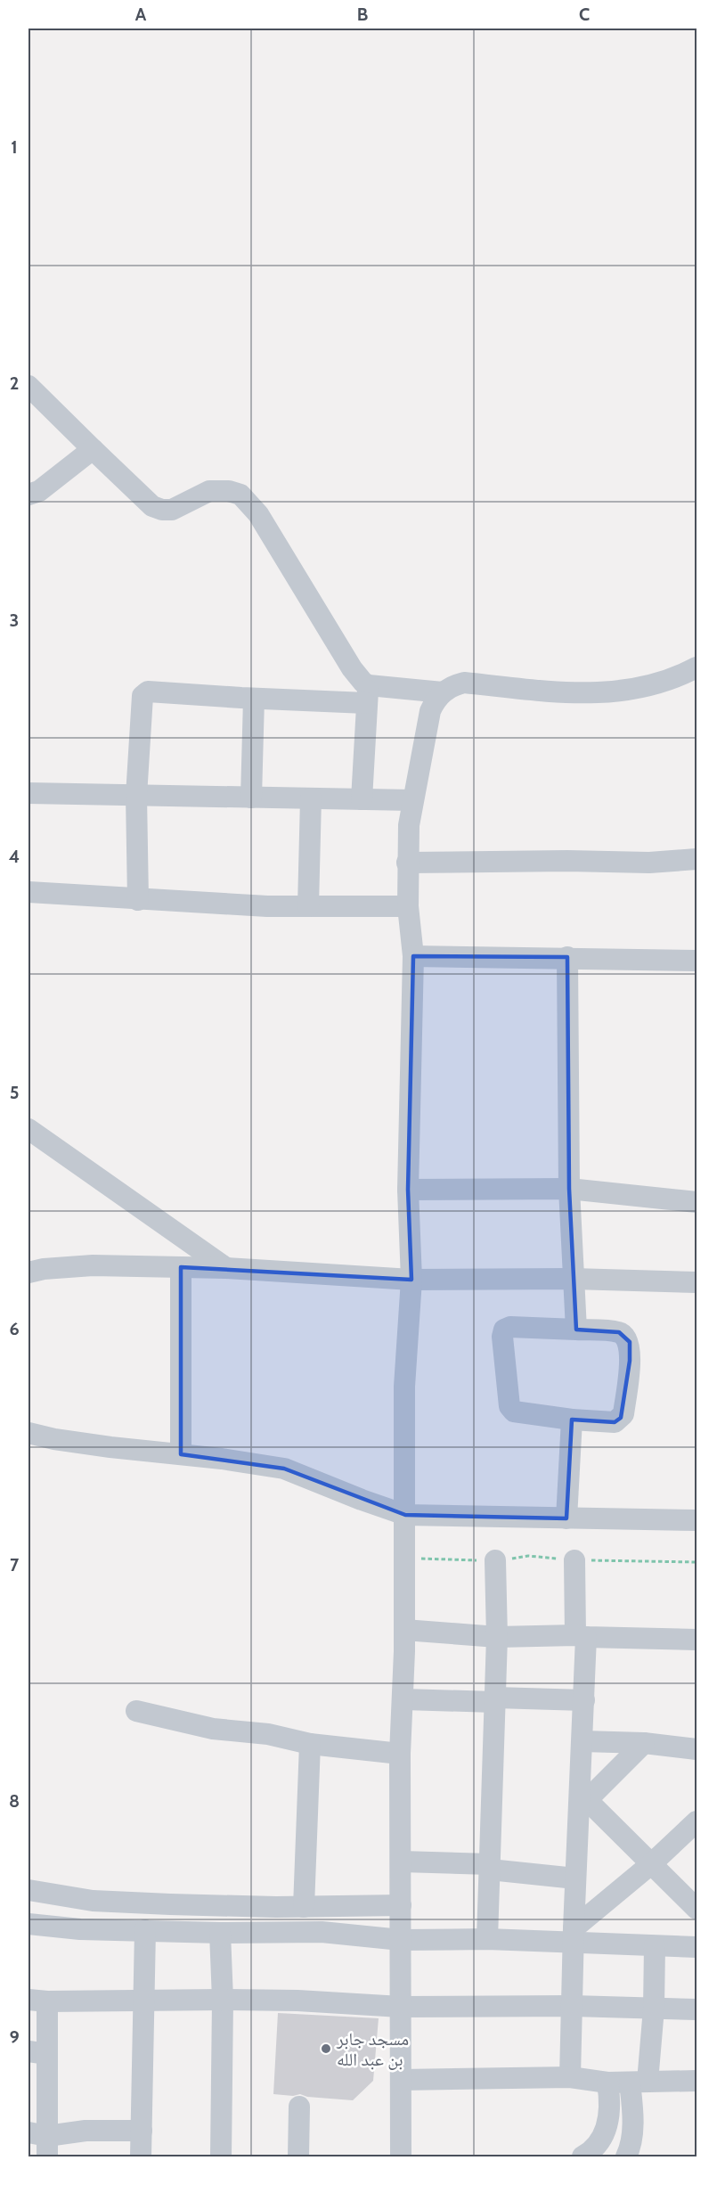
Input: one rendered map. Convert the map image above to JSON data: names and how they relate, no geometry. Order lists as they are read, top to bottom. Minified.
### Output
{"places":["مسجد جابر بن عبد الله"],"grid":{"columns":["A","B","C"],"rows":["1","2","3","4","5","6","7","8","9"]}}
